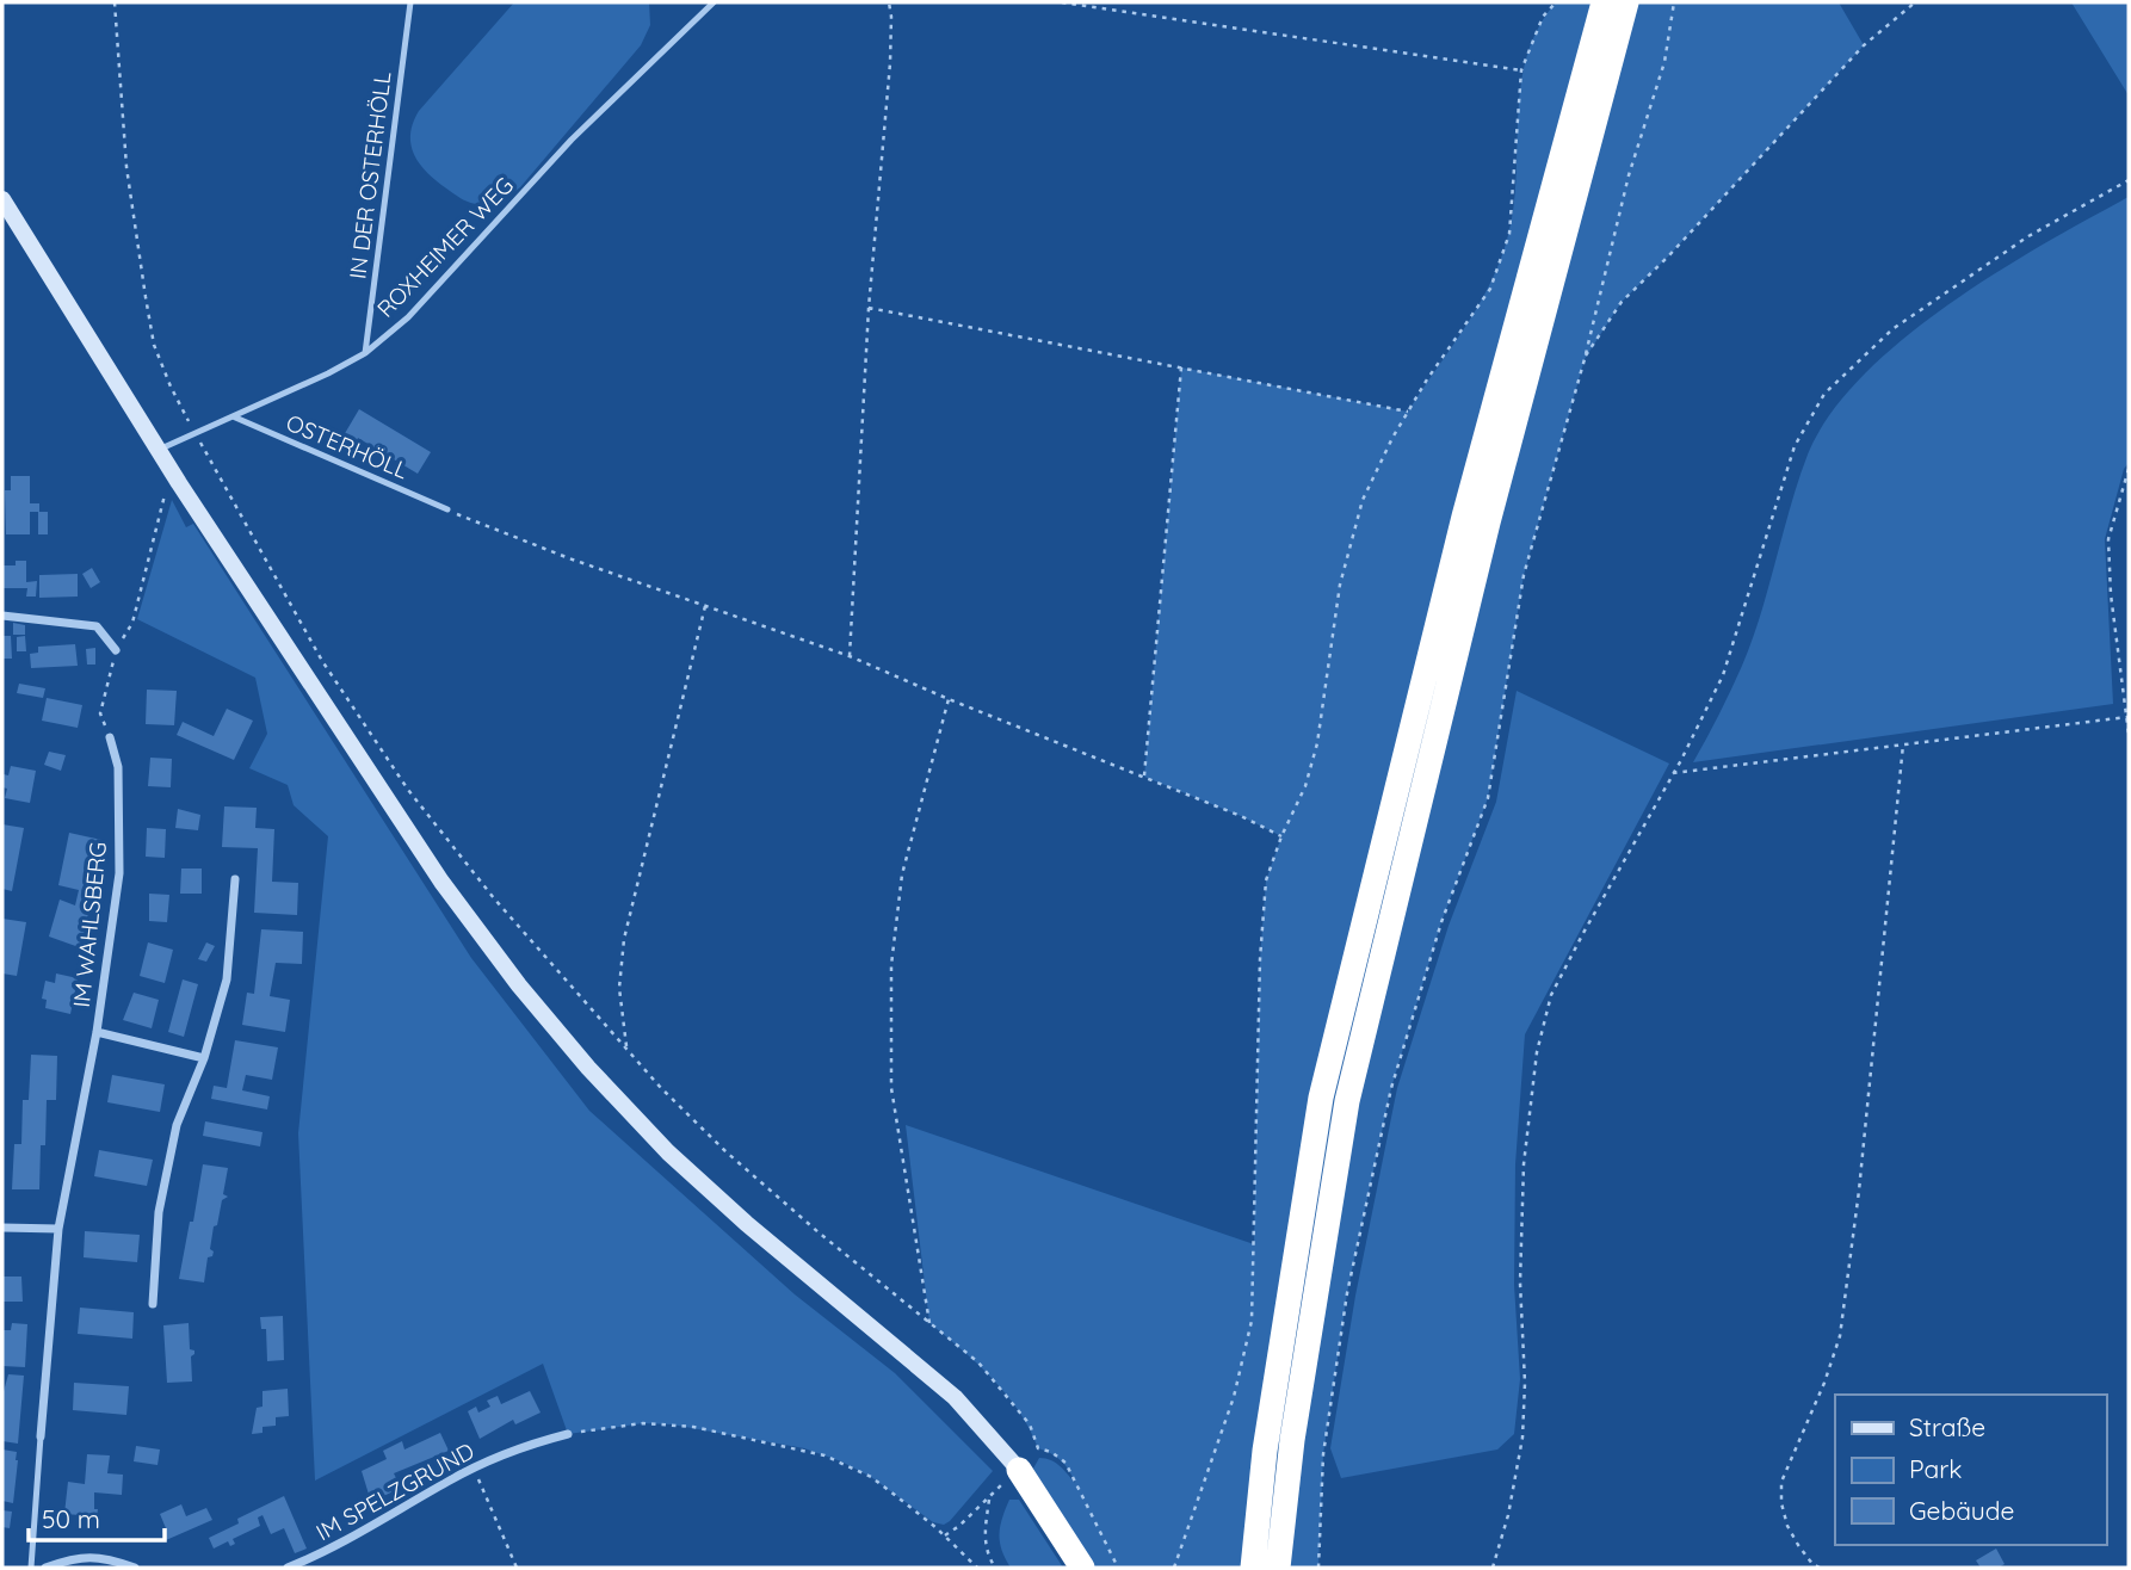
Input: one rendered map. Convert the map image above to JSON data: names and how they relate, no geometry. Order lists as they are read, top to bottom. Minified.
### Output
{"streets":{"street":["IM WAHLSBERG","IM SPELZGRUND"],"lane":["IN DER OSTERHÖLL","ROXHEIMER WEG","OSTERHÖLL"]},"crossings":[["IN DER OSTERHÖLL","ROXHEIMER WEG"],["ROXHEIMER WEG","OSTERHÖLL"]],"legend":["Straße","Park","Gebäude"],"scale_bar":"50 m"}
